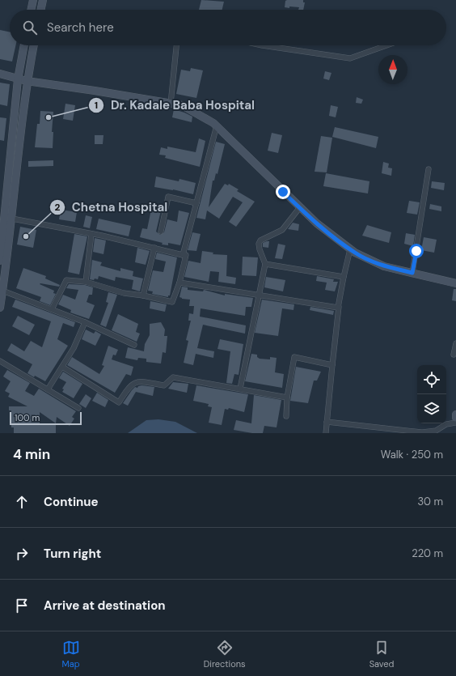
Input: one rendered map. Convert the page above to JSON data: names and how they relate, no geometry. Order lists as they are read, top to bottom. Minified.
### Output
{"places":["Dr. Kadale Baba Hospital","Chetna Hospital"],"scale_bar":"100 m","north":"top","page":{"search":"Search here","scale":"100 m","heading":["4 min","Walk · 250 m"],"list":[["Continue","30 m"],["Turn right","220 m"],"Arrive at destination"],"nav":["Map","Directions","Saved"]}}
